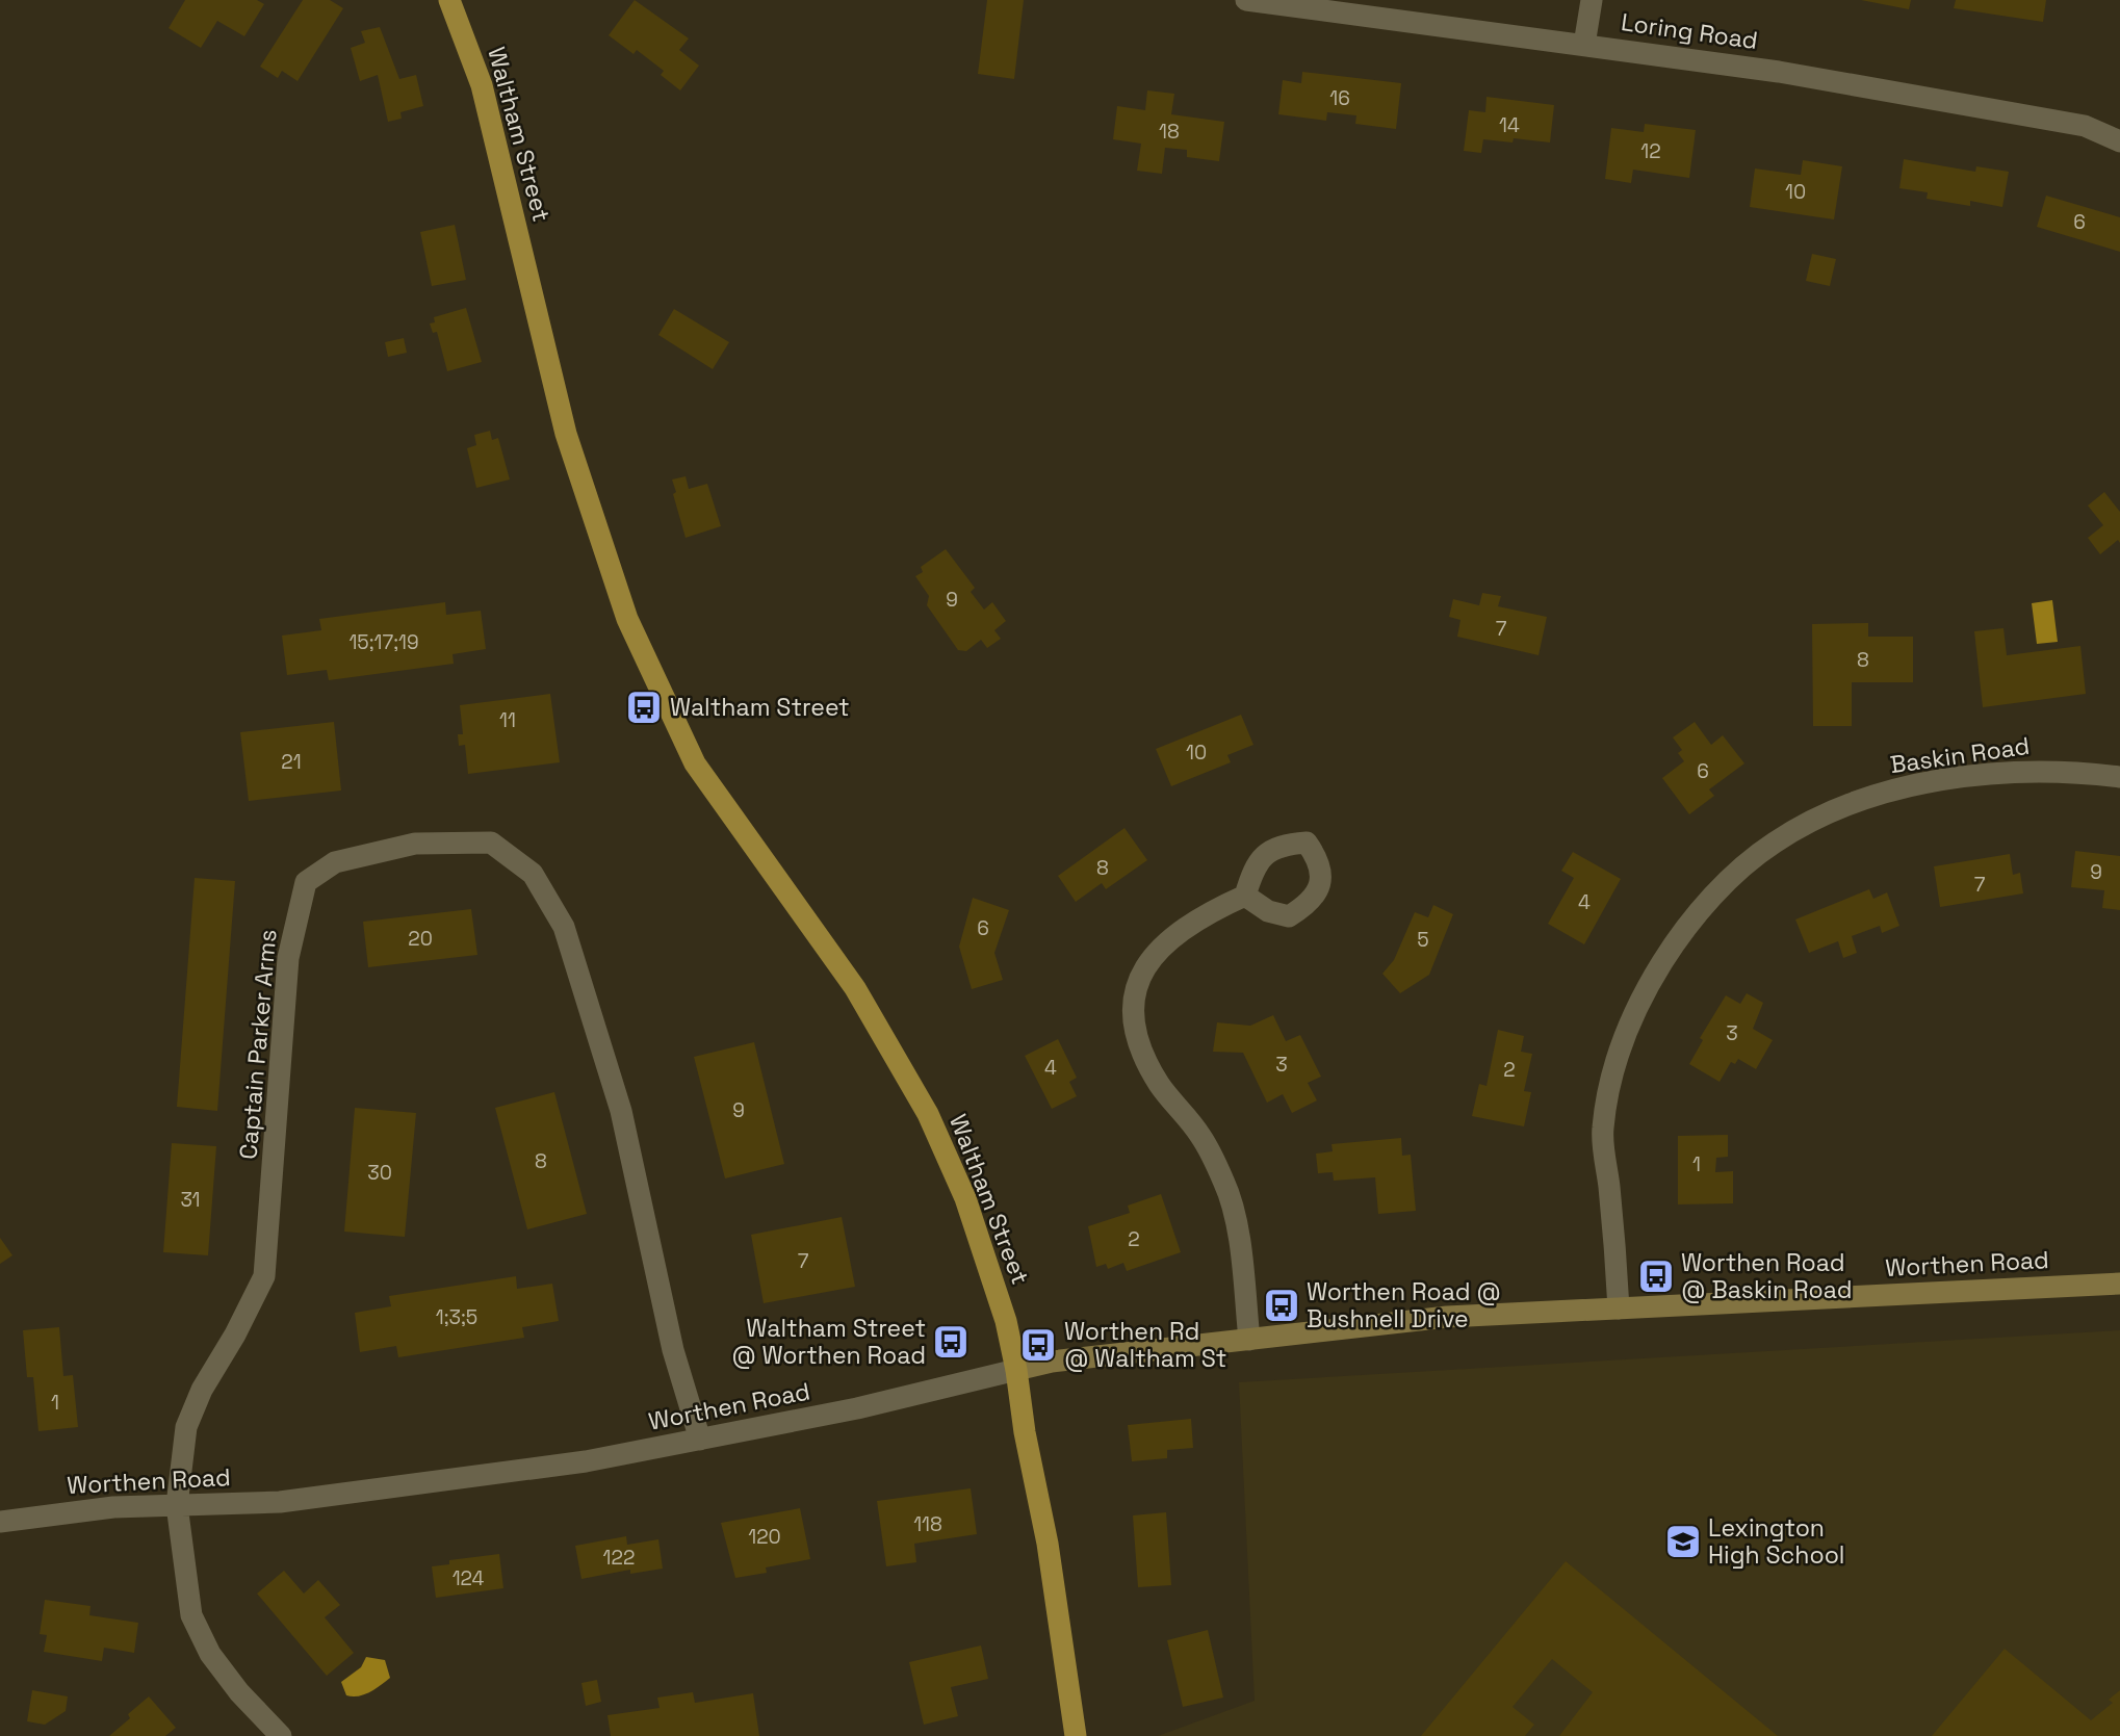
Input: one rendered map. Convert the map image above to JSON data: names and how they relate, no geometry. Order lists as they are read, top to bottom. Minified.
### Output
{"streets":{"main road":["Waltham Street","Worthen Road"],"street":["Loring Road","Baskin Road","Captain Parker Arms"]},"crossings":[["Waltham Street","Worthen Road"],["Baskin Road","Worthen Road"],["Captain Parker Arms","Worthen Road"]],"places":{"bus stop":["Waltham Street","Worthen Road @ Baskin Road","Worthen Road @ Bushnell Drive","Waltham Street @ Worthen Road","Worthen Rd @ Waltham St"],"school or university":["Lexington High School"]},"house_numbers":["16","14","18","12","10","6","9","7","15;17;19","8","11","10","21","6","8","9","7","4","6","20","5","3","3","4","2","9","8","1","30","31","2","7","1;3;5","1","118","120","122","124"]}
